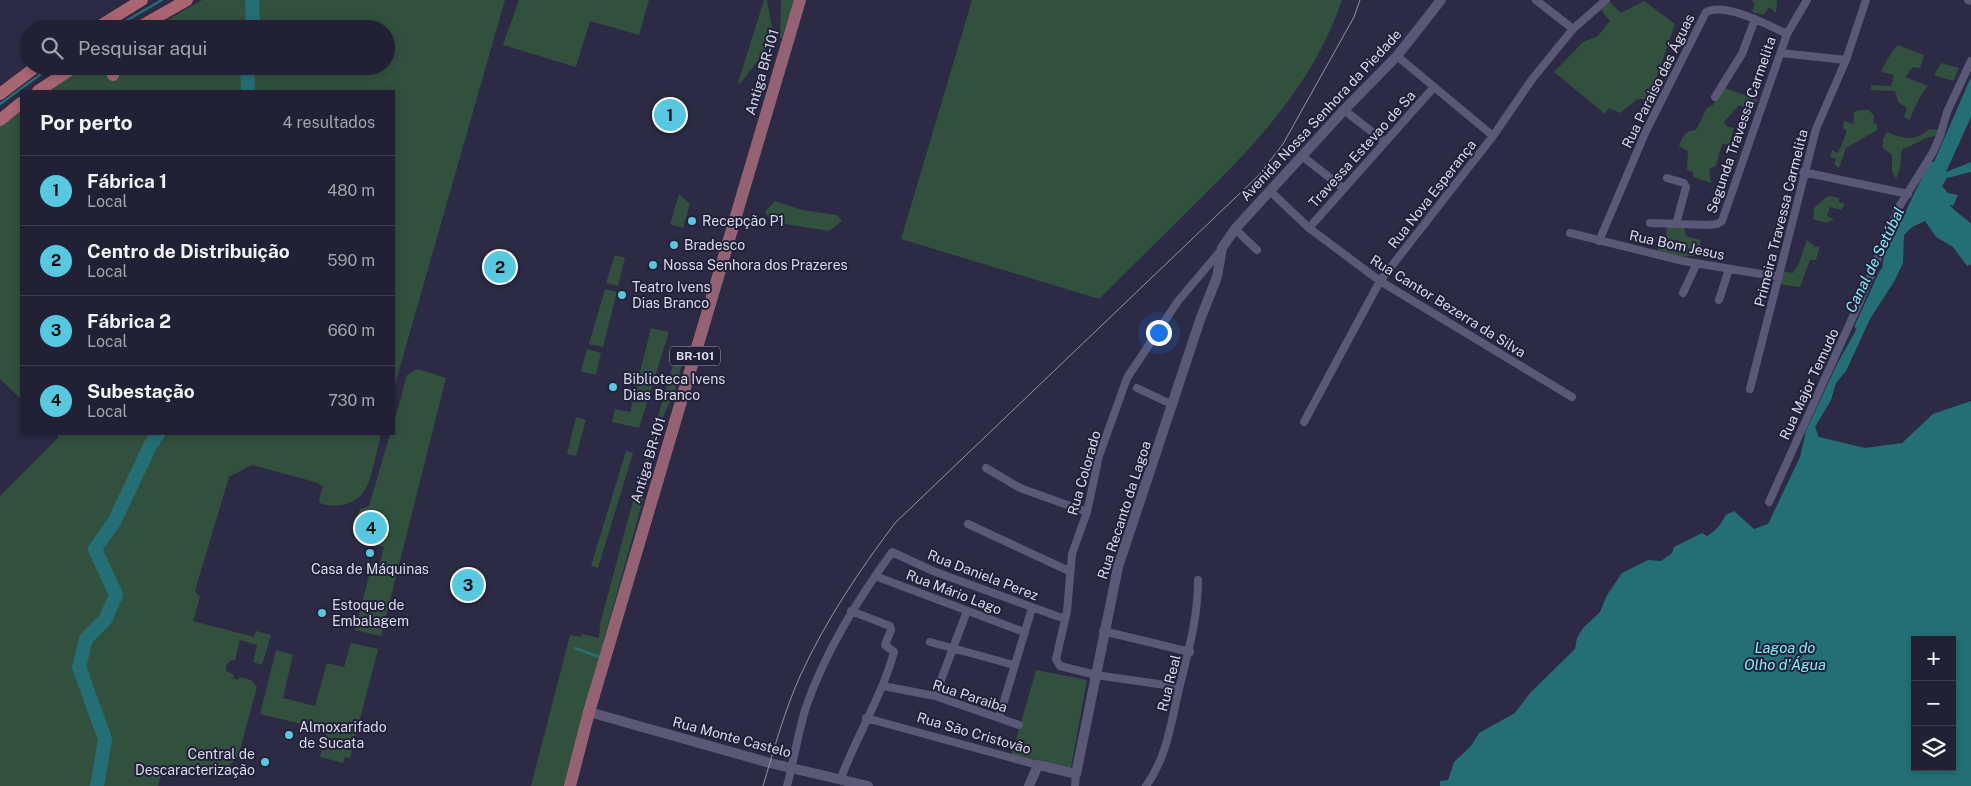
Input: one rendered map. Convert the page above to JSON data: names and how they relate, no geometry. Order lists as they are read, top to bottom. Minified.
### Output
{"streets":{"main road":["Antiga BR-101","BR-101"],"street":["Rua Paraiso das Águas","Avenida Nossa Senhora da Piedade","Segunda Travessa Carmelita","Travessa Estevao de Sa","Rua Nova Esperança","Primeira Travessa Carmelita","Rua Bom Jesus","Rua Cantor Bezerra da Silva","Rua Major Temudo","Rua Colorado","Rua Recanto da Lagoa","Rua Daniela Perez","Rua Mário Lago","Rua Real","Rua Paraiba","Rua São Cristovão","Rua Monte Castelo"]},"crossings":[["Antiga BR-101","Rua Monte Castelo"],["Rua Paraiso das Águas","Segunda Travessa Carmelita"],["Rua Paraiso das Águas","Rua Bom Jesus"],["Avenida Nossa Senhora da Piedade","Rua Cantor Bezerra da Silva"],["Avenida Nossa Senhora da Piedade","Rua Colorado"],["Avenida Nossa Senhora da Piedade","Rua Recanto da Lagoa"],["Travessa Estevao de Sa","Rua Cantor Bezerra da Silva"],["Rua Nova Esperança","Rua Cantor Bezerra da Silva"],["Primeira Travessa Carmelita","Rua Bom Jesus"],["Rua Colorado","Rua Recanto da Lagoa"],["Rua Colorado","Rua Daniela Perez"],["Rua Recanto da Lagoa","Rua São Cristovão"],["Rua Daniela Perez","Rua Mário Lago"]],"water":["Canal de Setúbal","Lagoa do Olho d'Água"],"places":["Recepção P1","Bradesco","Nossa Senhora dos Prazeres","Teatro Ivens Dias Branco","Biblioteca Ivens Dias Branco","Casa de Máquinas","Estoque de Embalagem","Almoxarifado de Sucata","Central de Descaracterização"],"page":{"search":"Pesquisar aqui","heading":["Por perto","4 resultados"],"pins":["1","2","4","3"],"list":[{"mark":"1","name":"Fábrica 1","note":"Local","value":"480 m"},{"mark":"2","name":"Centro de Distribuição","note":"Local","value":"590 m"},{"mark":"3","name":"Fábrica 2","note":"Local","value":"660 m"},{"mark":"4","name":"Subestação","note":"Local","value":"730 m"}],"map_buttons":["+","−"]}}
